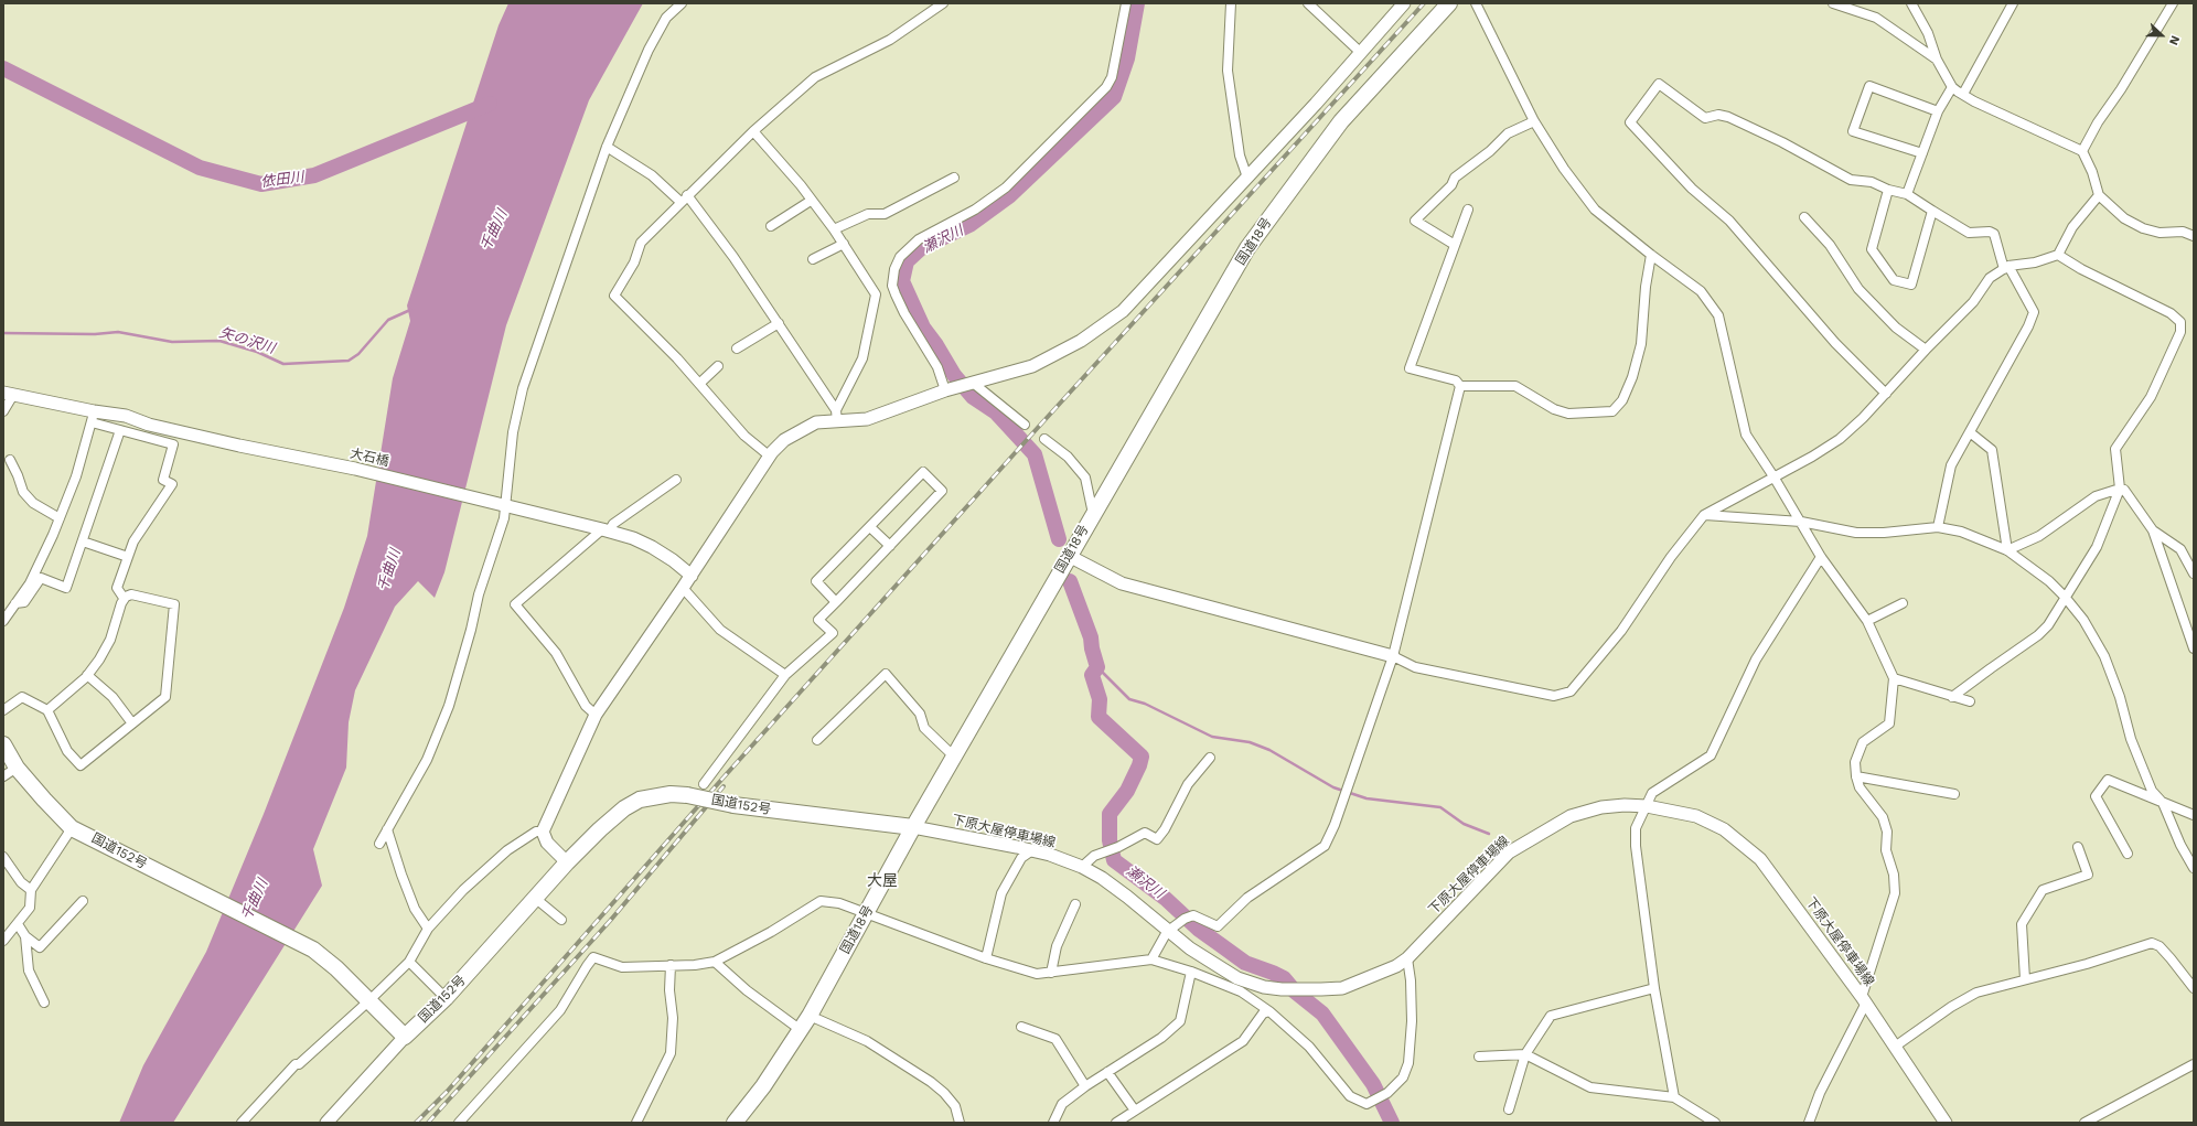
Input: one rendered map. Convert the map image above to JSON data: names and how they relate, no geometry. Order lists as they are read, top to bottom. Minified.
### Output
{"streets":{"highway":["国道18号","国道152号"],"street":["大石橋","下原大屋停車場線"]},"crossings":[["国道18号","国道152号"],["国道18号","下原大屋停車場線"],["国道152号","下原大屋停車場線"]],"districts":["大屋"],"water":["依田川","千曲川","瀬沢川","矢の沢川"],"north":"right"}
